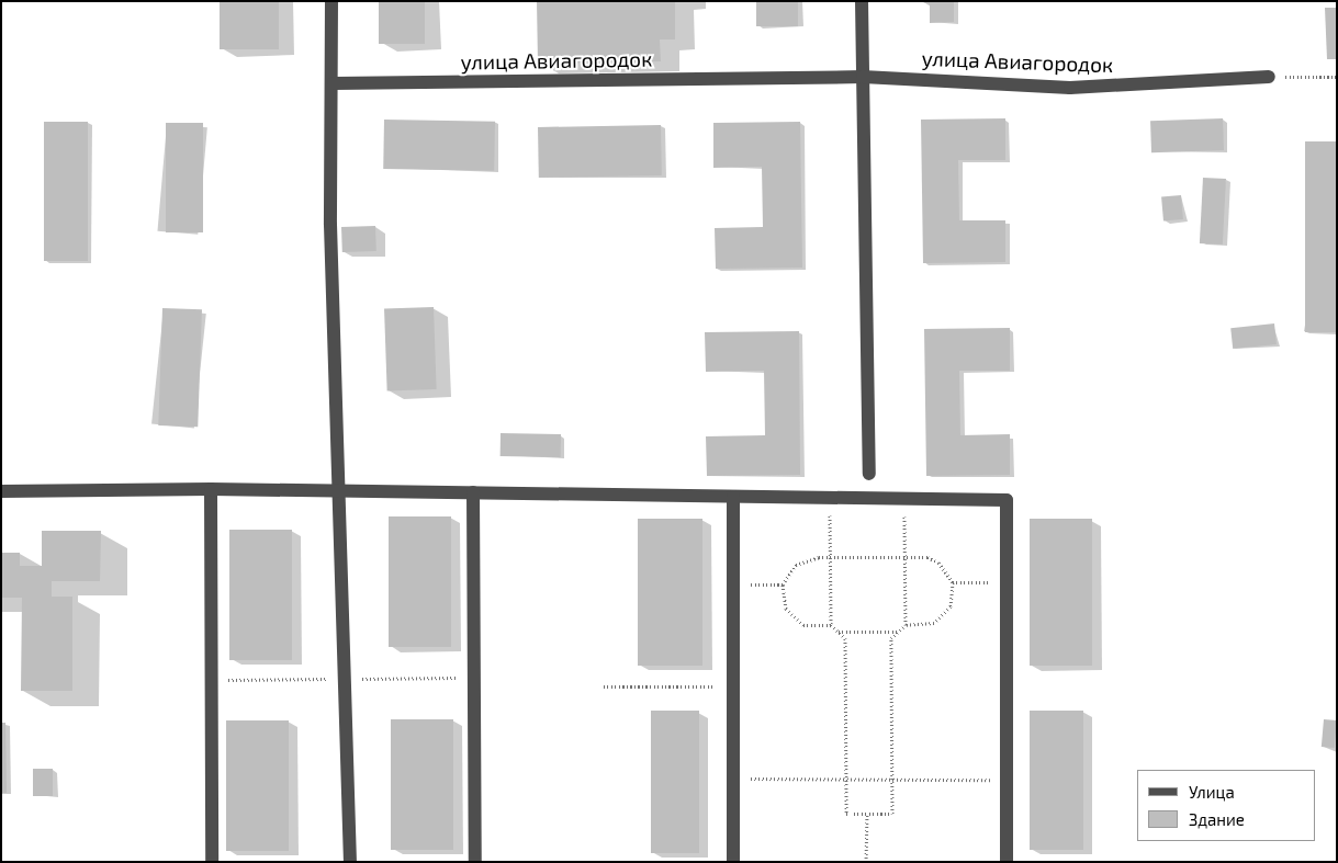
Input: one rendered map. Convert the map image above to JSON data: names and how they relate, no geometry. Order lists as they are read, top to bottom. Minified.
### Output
{"streets":{"street":["улица Авиагородок"]},"legend":["Улица","Здание"]}
